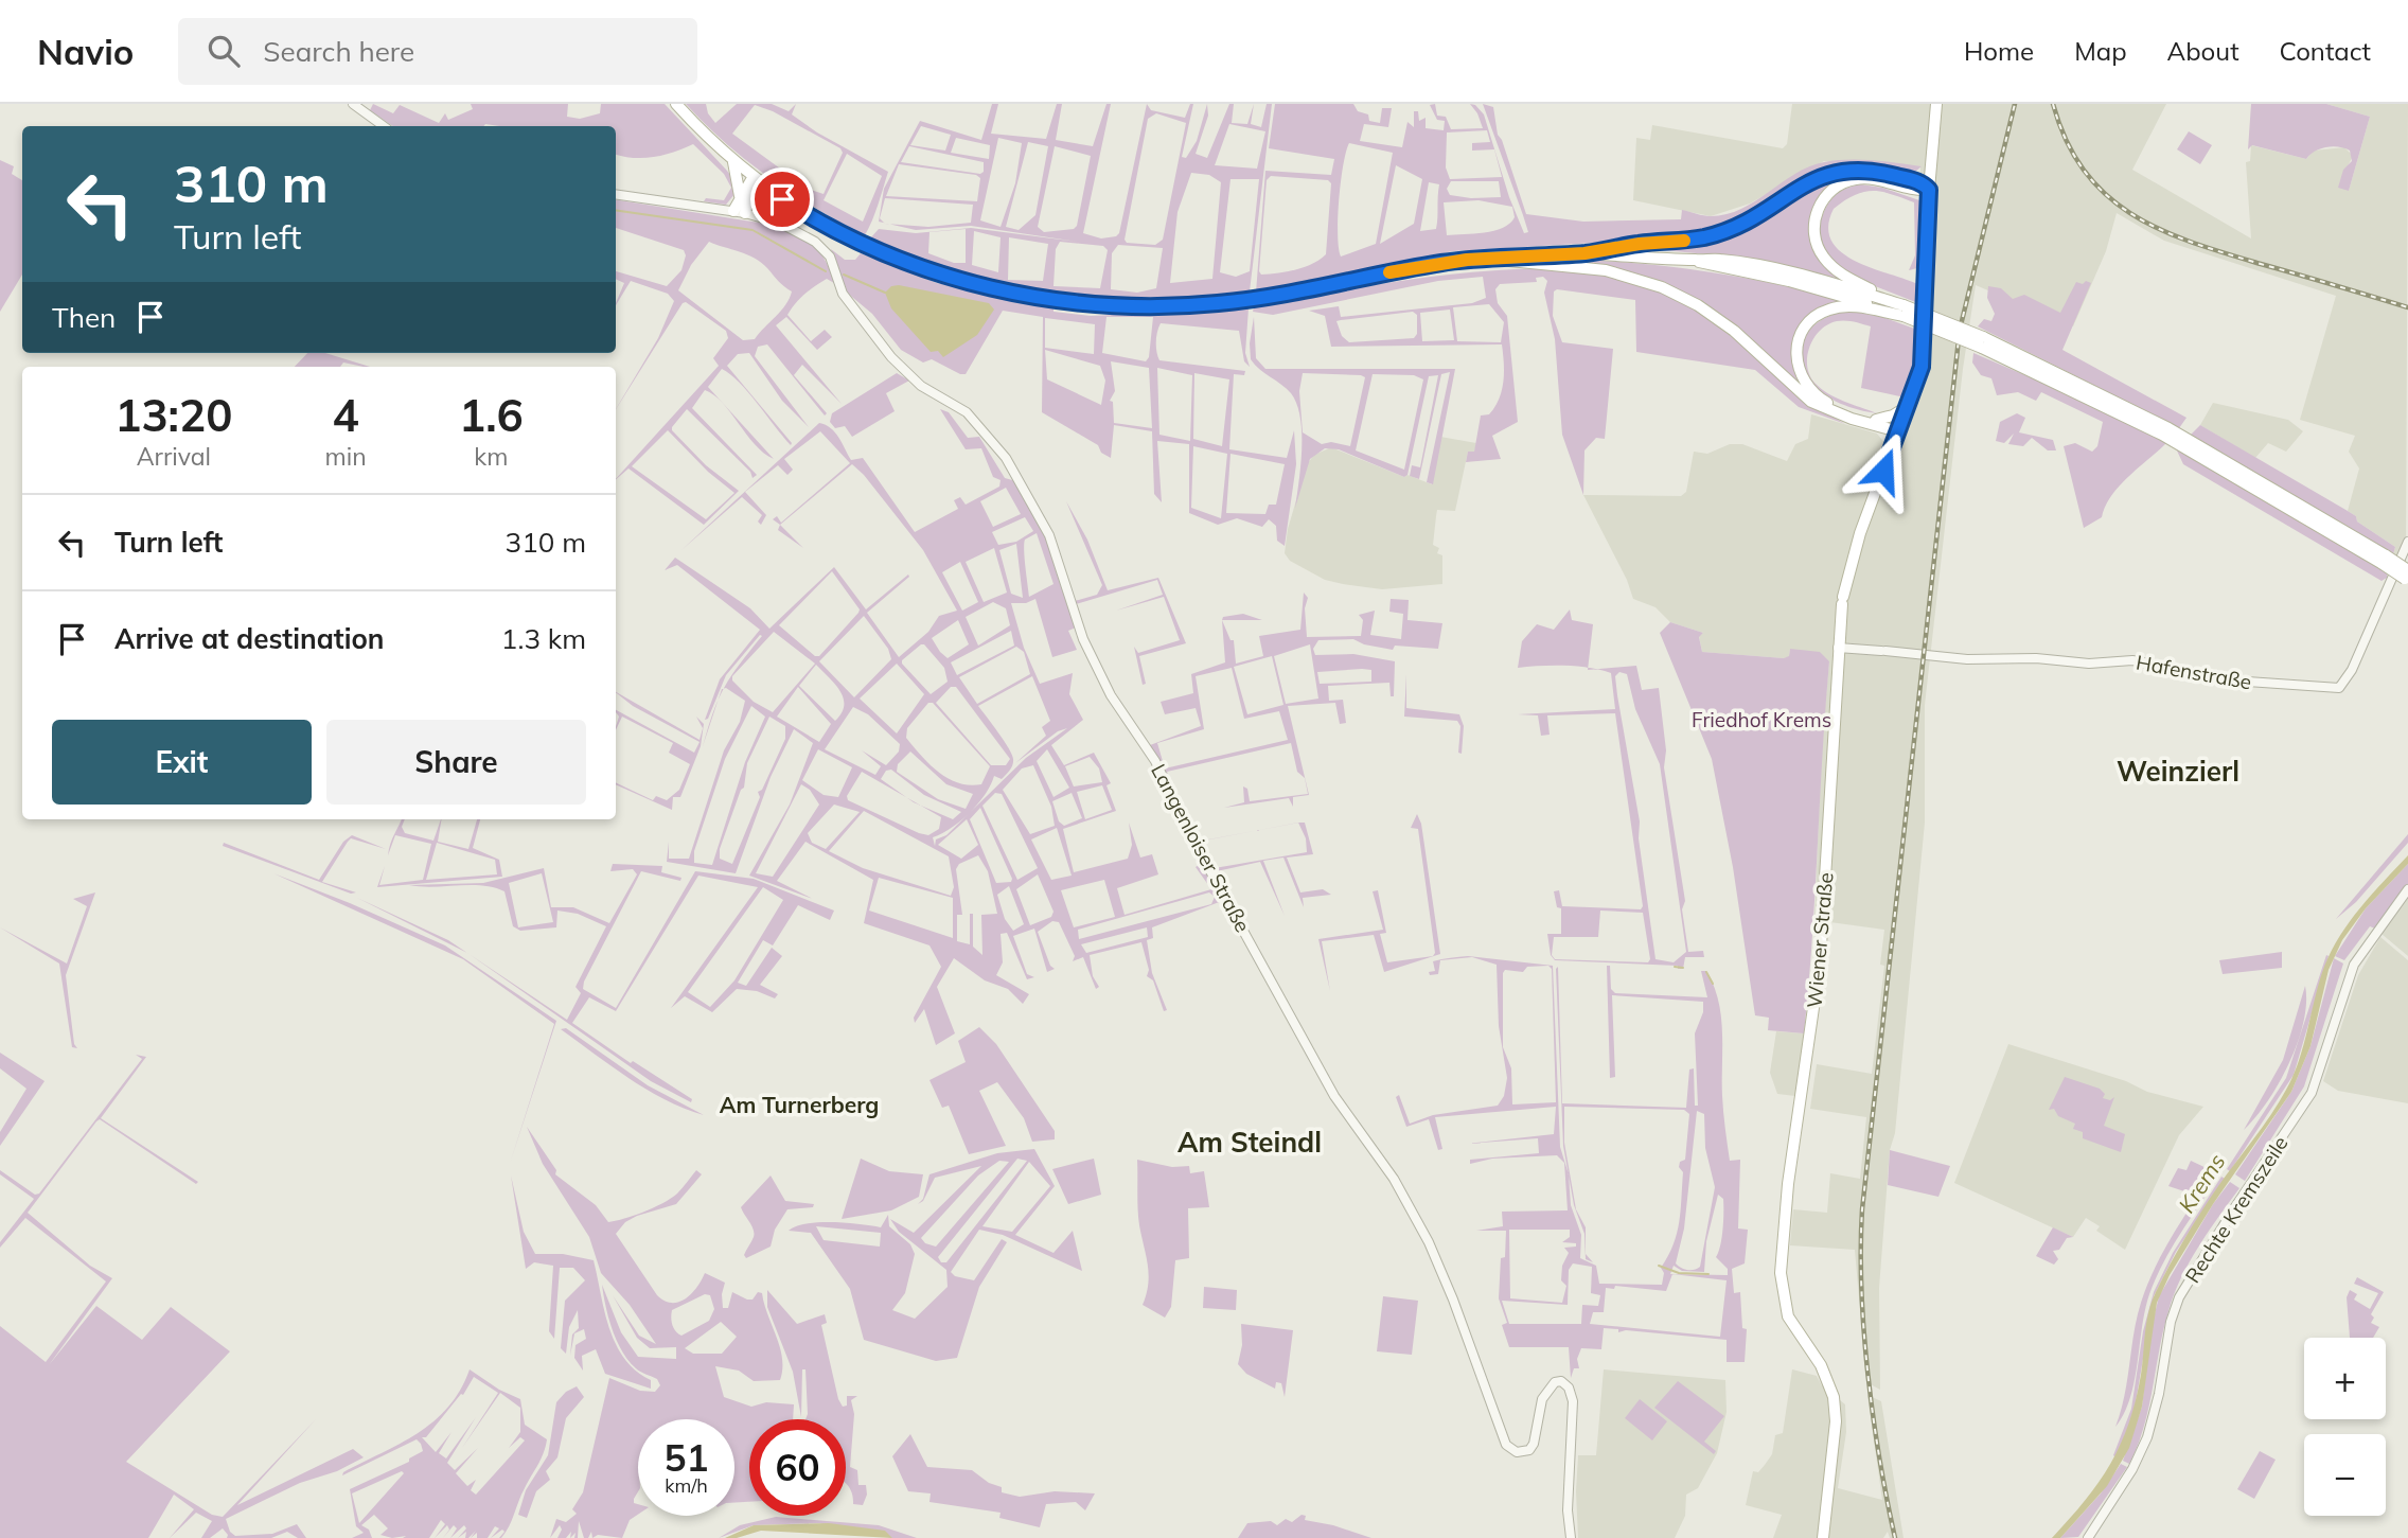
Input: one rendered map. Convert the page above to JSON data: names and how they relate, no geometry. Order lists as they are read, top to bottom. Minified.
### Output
{"streets":{"main road":["Wiener Straße"],"street":["Hafenstraße","Langenloiser Straße","Rechte Kremszeile"]},"crossings":[["Hafenstraße","Wiener Straße"]],"districts":["Weinzierl","Am Turnerberg","Am Steindl"],"water":["Krems"],"parks":["Friedhof Krems"],"page":{"header":"Navio","search":"Search here","nav":["Home","Map","About","Contact"],"turn":["310 m","Turn left"],"then":"Then","eta":["13:20","Arrival","4","min","1.6","km"],"list":[{"name":"Turn left","value":"310 m"},{"name":"Arrive at destination","value":"1.3 km"}],"buttons":["Exit","Share"],"map_buttons":["+","−"],"speed":"51 km/h","limit":"60"}}
